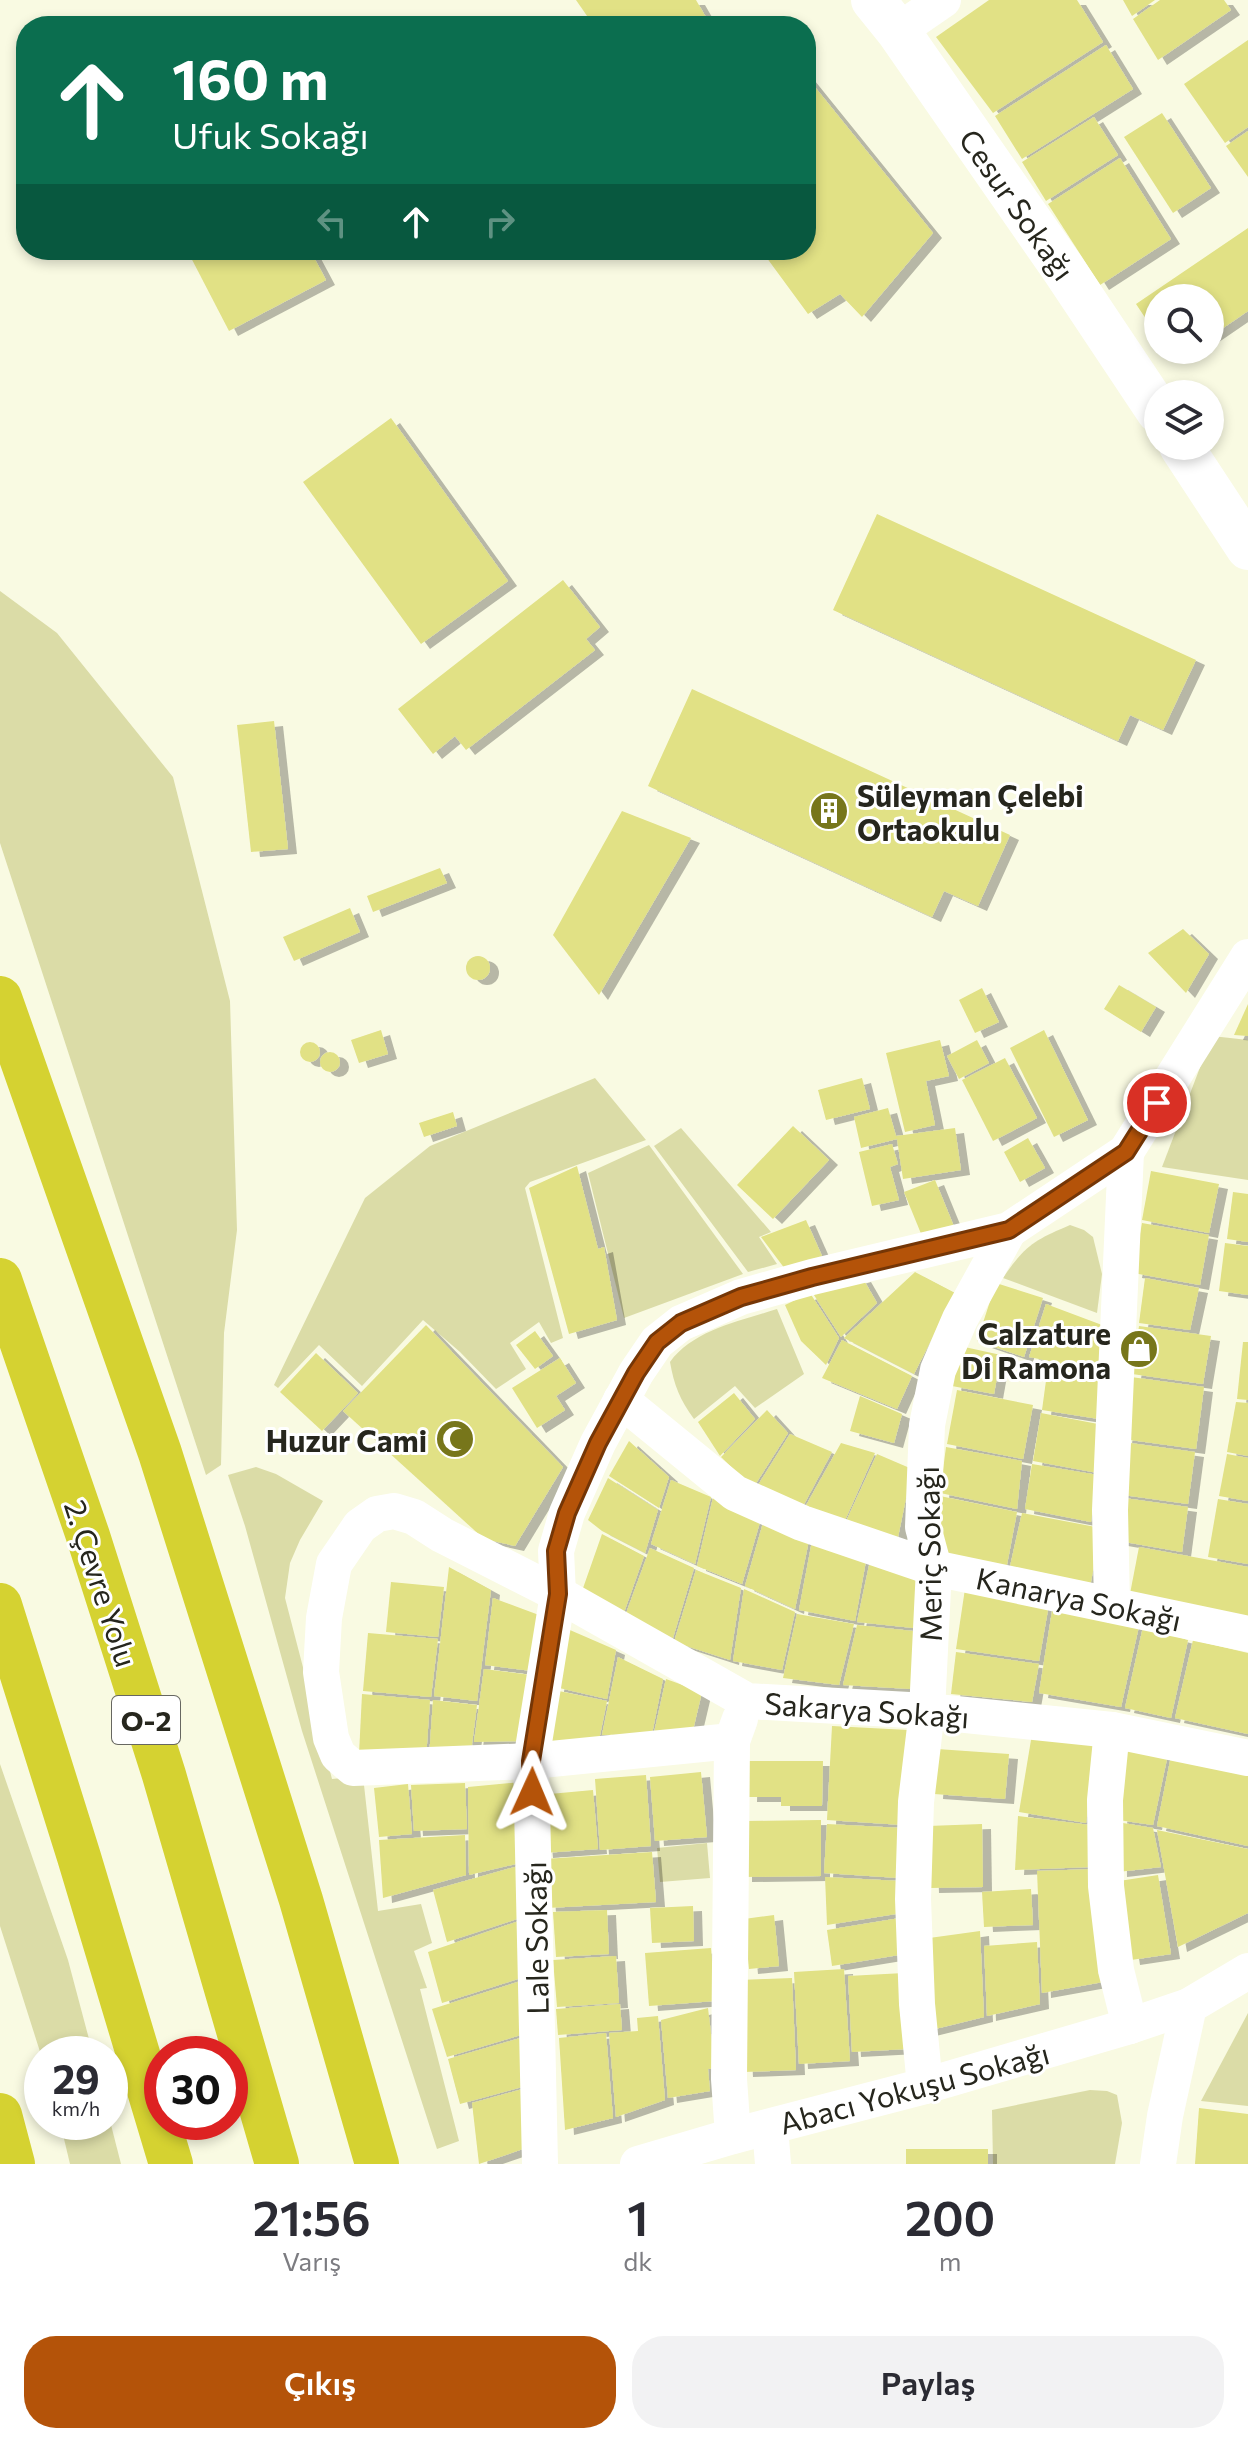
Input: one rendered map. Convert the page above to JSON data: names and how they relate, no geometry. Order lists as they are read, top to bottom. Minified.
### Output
{"streets":{"highway":["2. Çevre Yolu","O-2"],"street":["Cesur Sokağı","Meriç Sokağı","Kanarya Sokağı","Sakarya Sokağı","Lale Sokağı","Abacı Yokuşu Sokağı"]},"crossings":[["Meriç Sokağı","Kanarya Sokağı"],["Meriç Sokağı","Sakarya Sokağı"],["Meriç Sokağı","Lale Sokağı"],["Meriç Sokağı","Abacı Yokuşu Sokağı"],["Kanarya Sokağı","Lale Sokağı"],["Sakarya Sokağı","Lale Sokağı"]],"places":{"building":["Süleyman Çelebi Ortaokulu"],"shop":["Calzature Di Ramona"],"mosque":["Huzur Cami"]},"page":{"turn":["160 m","Ufuk Sokağı"],"speed":"29 km/h","limit":"30","eta":["21:56","Varış","1","dk","200","m"],"buttons":["Çıkış","Paylaş"]}}
